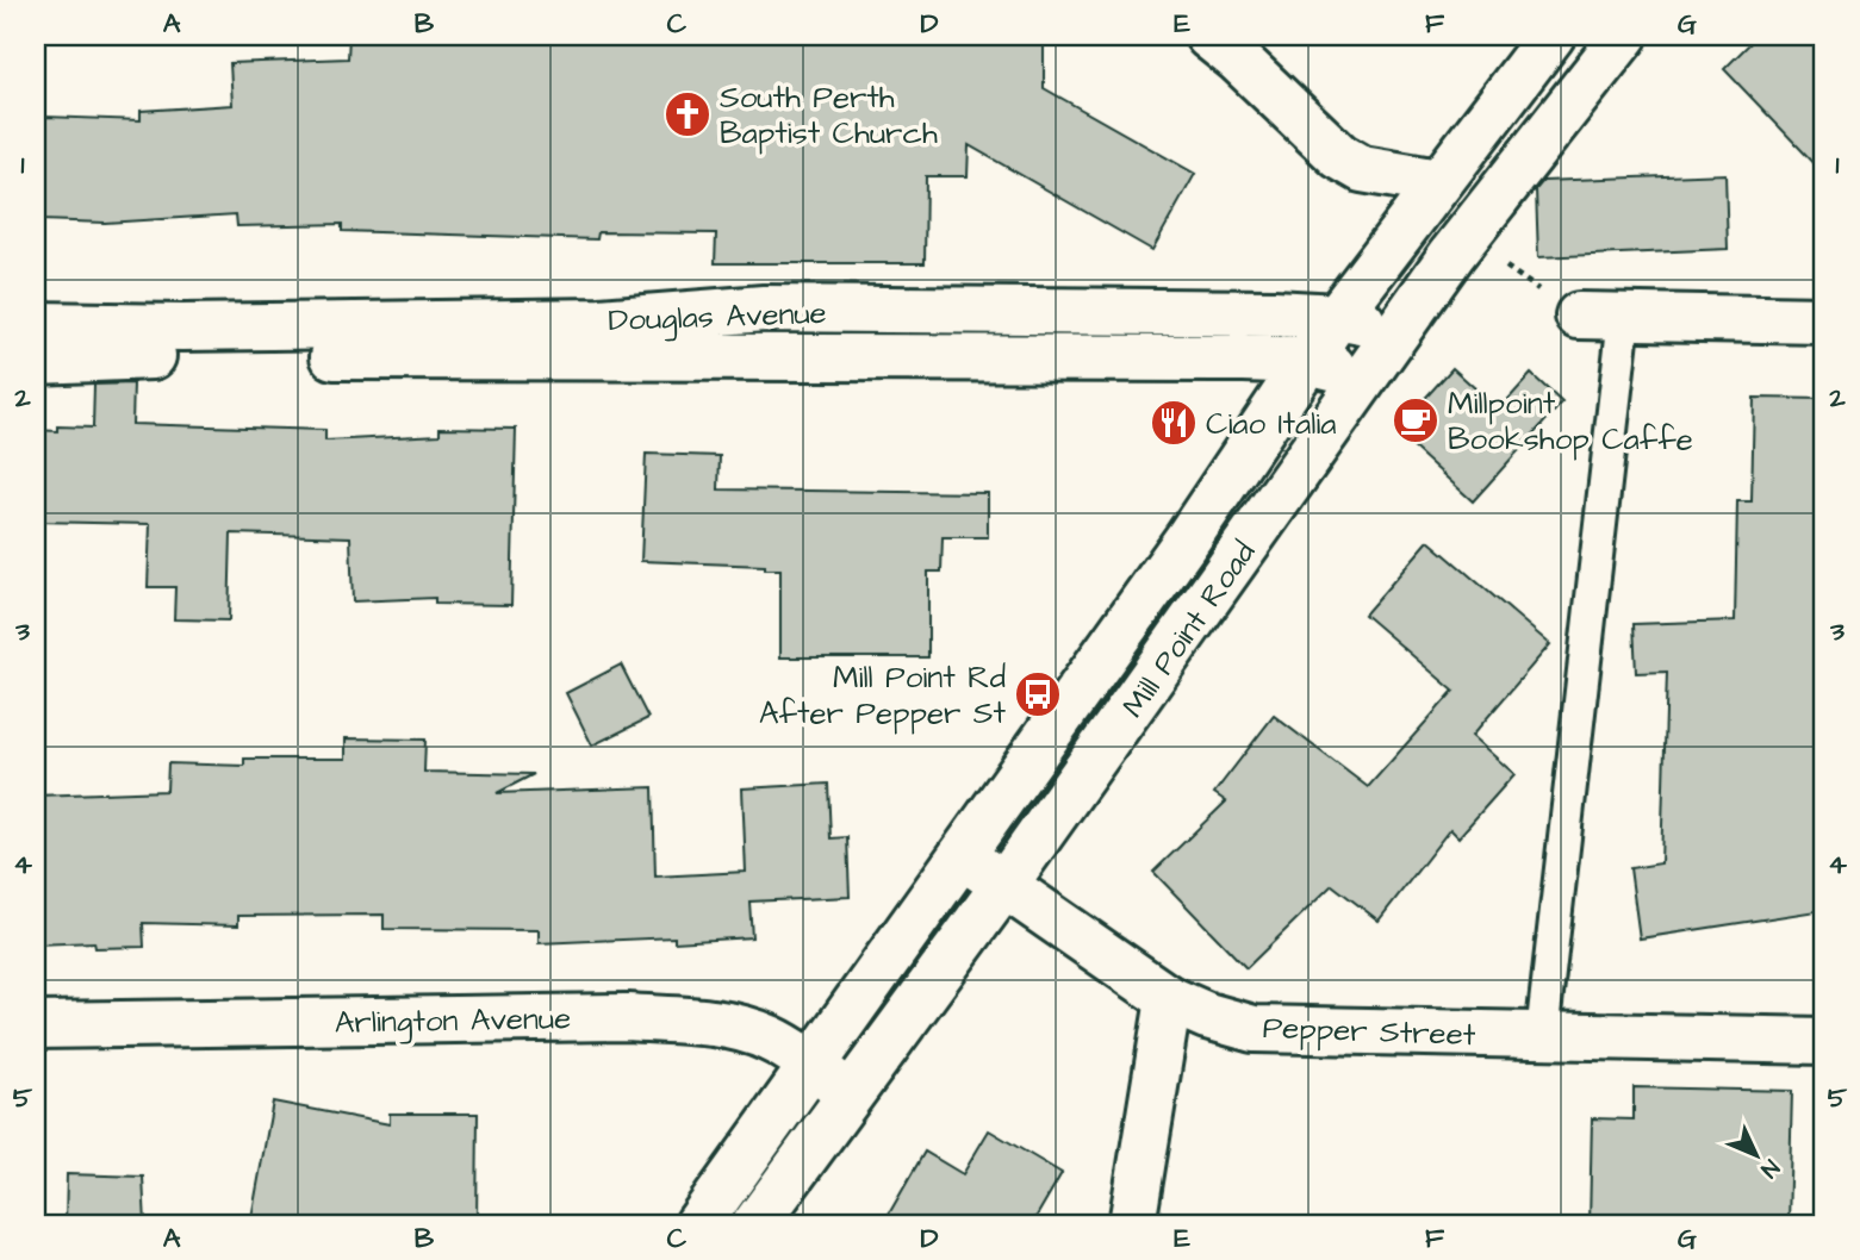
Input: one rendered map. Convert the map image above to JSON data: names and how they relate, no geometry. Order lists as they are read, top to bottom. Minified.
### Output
{"streets":{"main road":["Douglas Avenue","Mill Point Road","Arlington Avenue","Pepper Street"]},"crossings":[["Douglas Avenue","Mill Point Road"],["Mill Point Road","Arlington Avenue"],["Mill Point Road","Pepper Street"]],"places":{"church":["South Perth Baptist Church"],"cafe":["Millpoint Bookshop Caffe"],"restaurant":["Ciao Italia"],"bus stop":["Mill Point Rd After Pepper St"]},"north":"bottom right","grid":{"columns":["A","B","C","D","E","F","G"],"rows":["1","2","3","4","5"]}}
